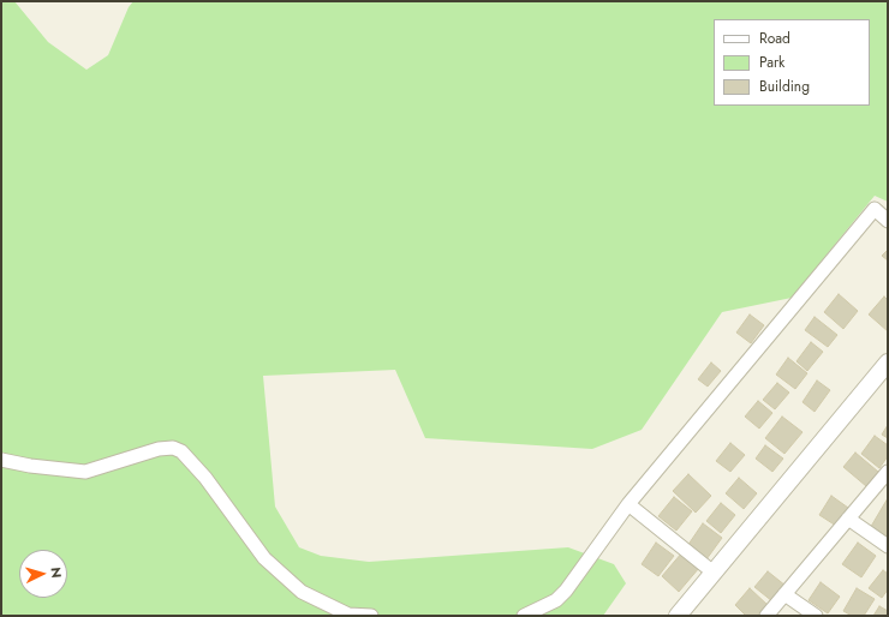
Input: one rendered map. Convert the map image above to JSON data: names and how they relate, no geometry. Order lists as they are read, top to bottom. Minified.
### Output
{"legend":["Road","Park","Building"],"north":"right"}
